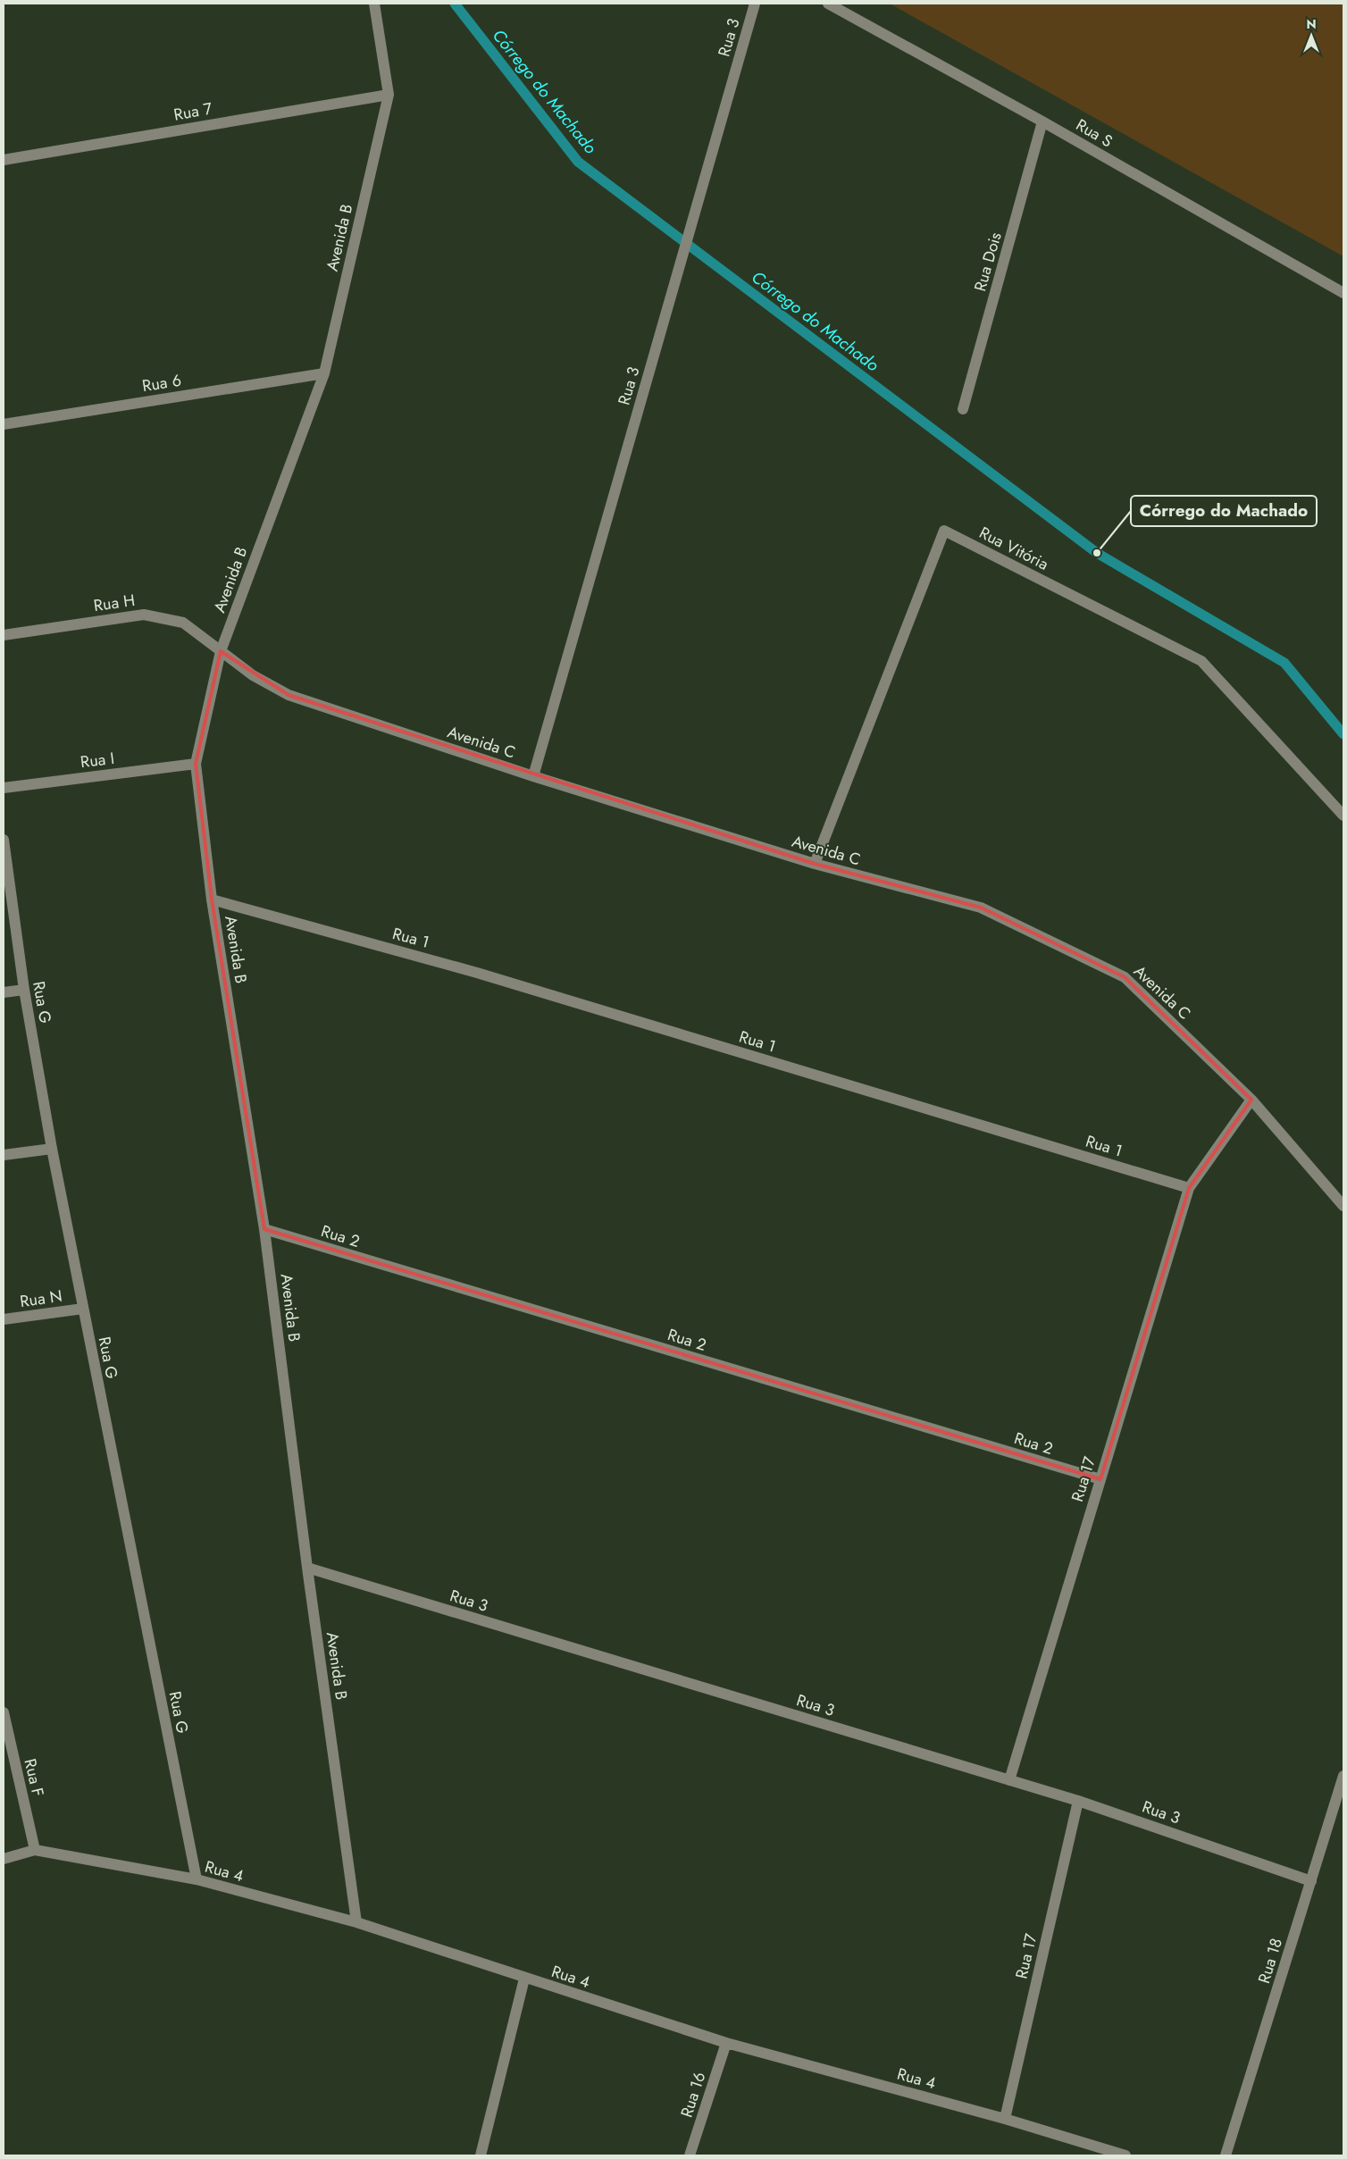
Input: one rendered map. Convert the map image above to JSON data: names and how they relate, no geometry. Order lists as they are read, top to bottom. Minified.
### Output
{"streets":{"street":["Rua 3","Rua 7","Rua S","Avenida B","Rua Dois","Rua 6","Rua Vitória","Rua H","Avenida C","Rua I","Rua 1","Rua G","Rua 2","Rua N","Rua 17","Rua F","Rua 4","Rua 18","Rua 16"]},"crossings":[["Rua 3","Avenida B"],["Rua 3","Avenida C"],["Rua 3","Rua 17"],["Rua 3","Rua 18"],["Rua 7","Avenida B"],["Rua S","Rua Dois"],["Avenida B","Rua 6"],["Avenida B","Rua H"],["Avenida B","Avenida C"],["Avenida B","Rua I"],["Avenida B","Rua 1"],["Avenida B","Rua 2"],["Avenida B","Rua 4"],["Rua Vitória","Avenida C"],["Rua H","Avenida C"],["Rua 1","Rua 17"],["Rua G","Rua N"],["Rua G","Rua 4"],["Rua 2","Rua 17"],["Rua 17","Rua 4"],["Rua F","Rua 4"],["Rua 4","Rua 16"]],"water":["Córrego do Machado"],"places":["Córrego do Machado"],"north":"top"}
